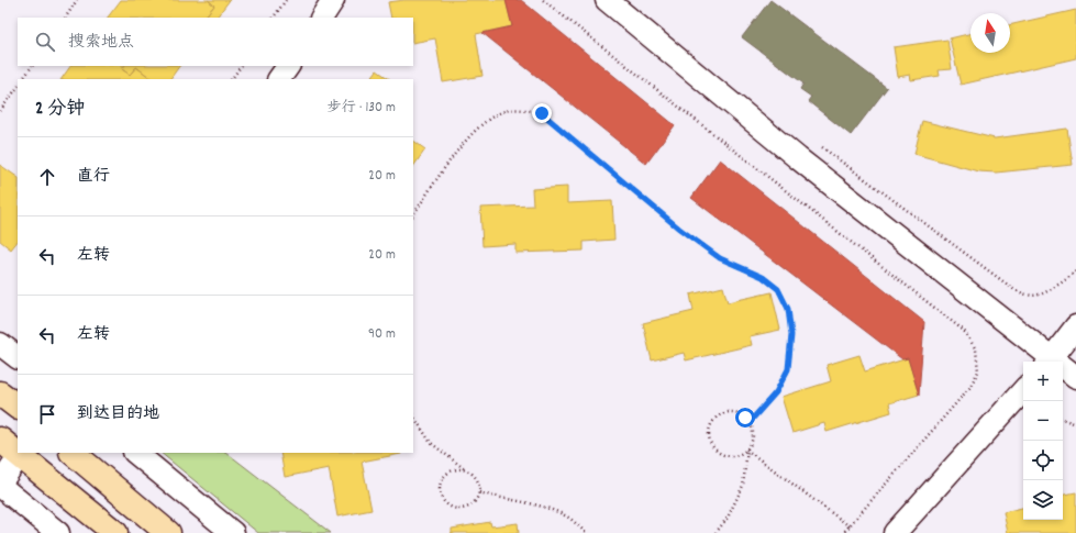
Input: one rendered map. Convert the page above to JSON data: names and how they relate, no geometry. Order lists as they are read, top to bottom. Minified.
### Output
{"north":"top","page":{"search":"搜索地点","heading":["2 分钟","步行 · 130 m"],"list":[["直行","20 m"],["左转","20 m"],["左转","90 m"],"到达目的地"],"map_buttons":["+","−"]}}
